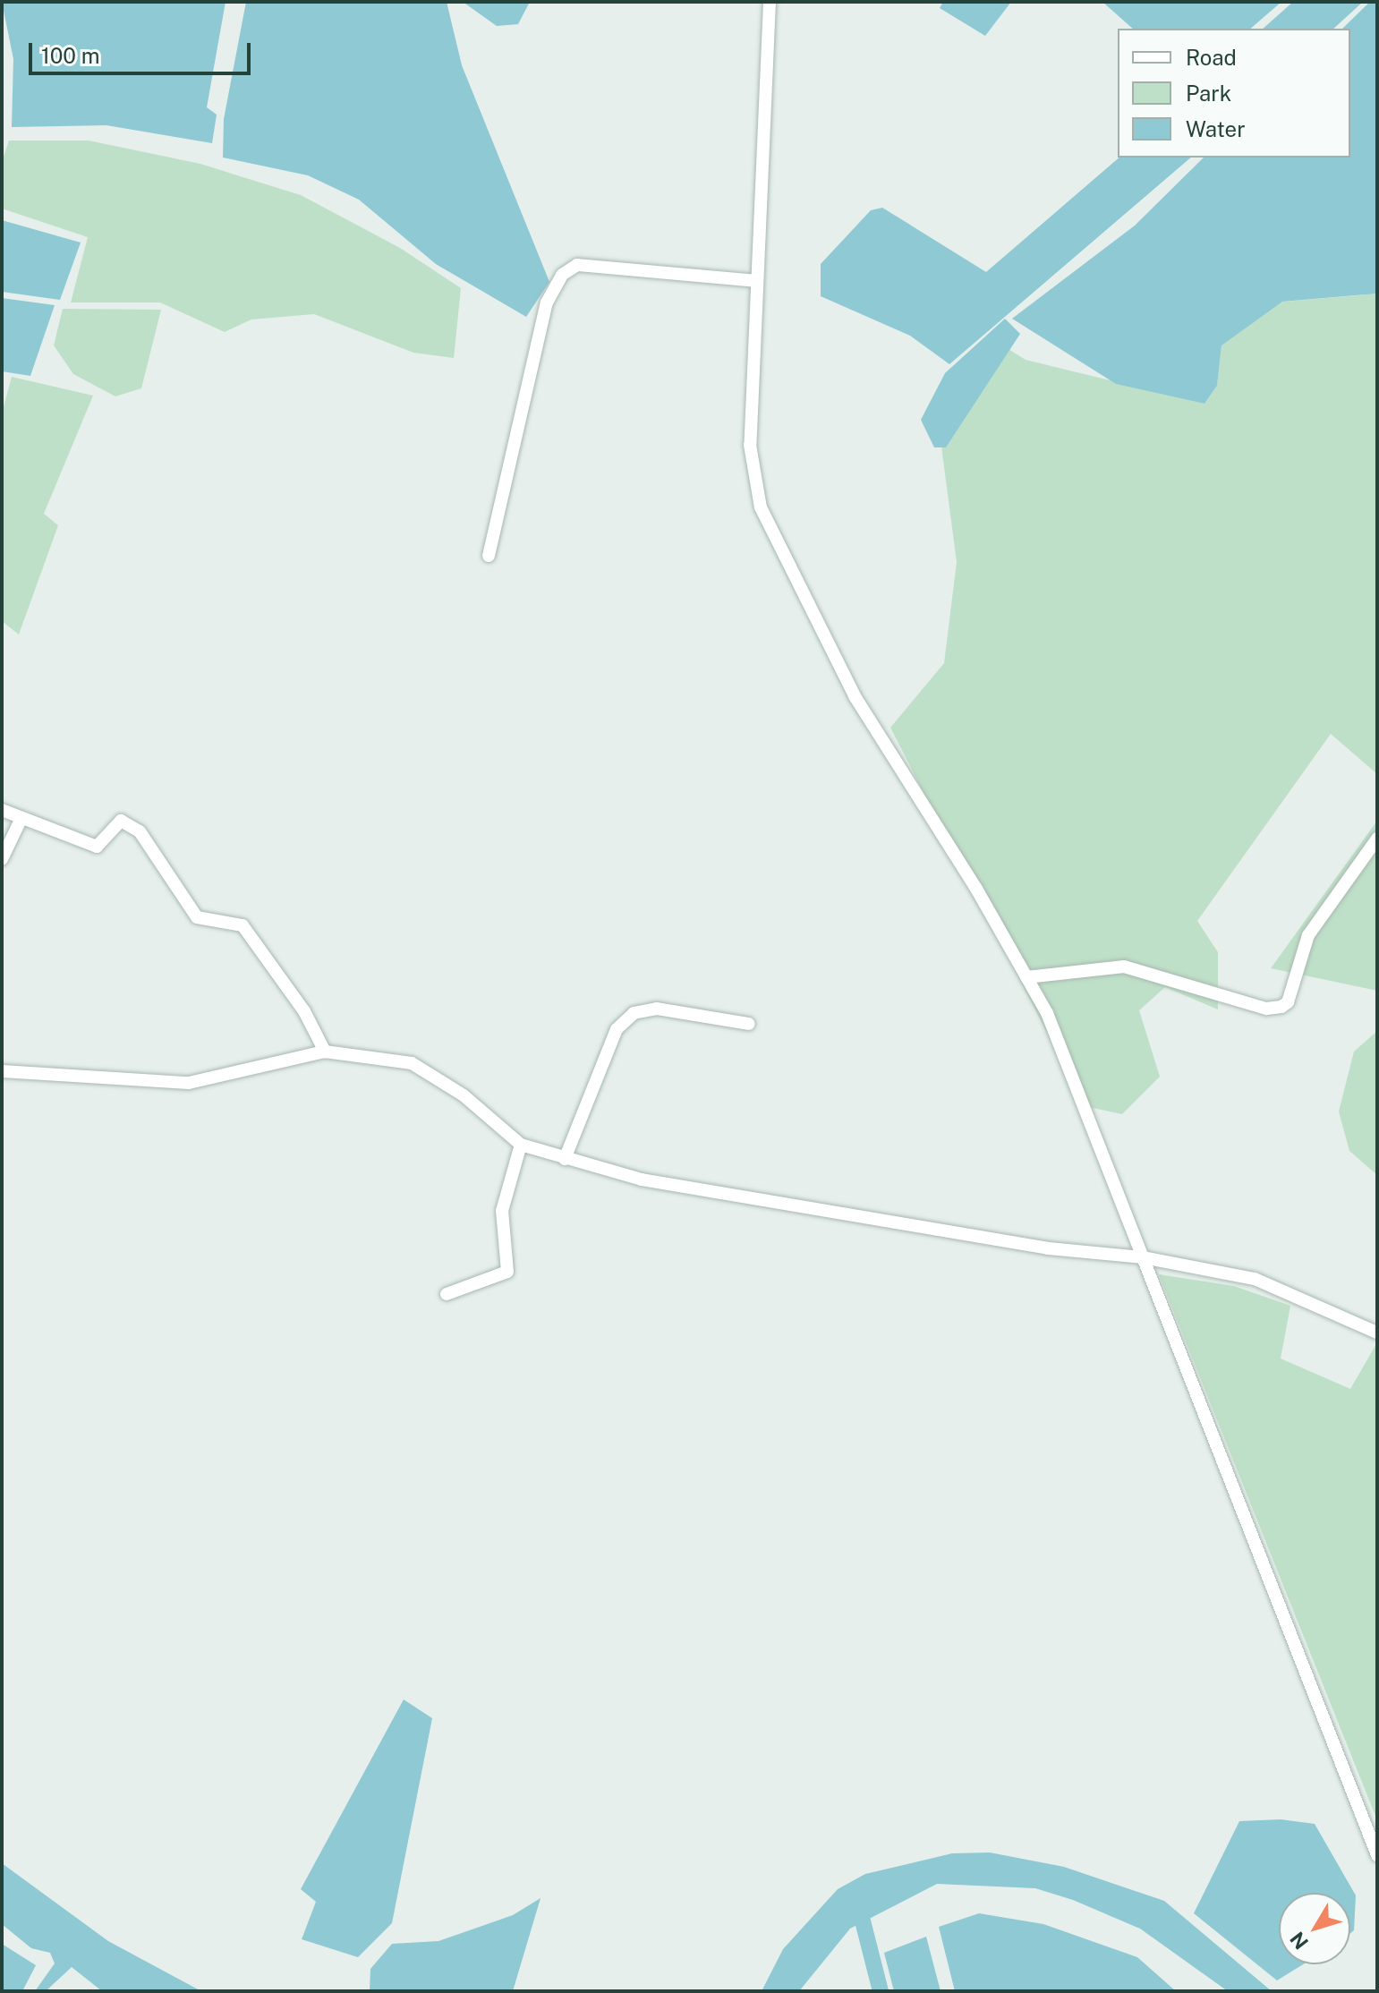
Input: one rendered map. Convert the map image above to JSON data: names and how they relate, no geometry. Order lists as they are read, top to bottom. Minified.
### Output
{"legend":["Road","Park","Water"],"scale_bar":"100 m","north":"bottom left"}
